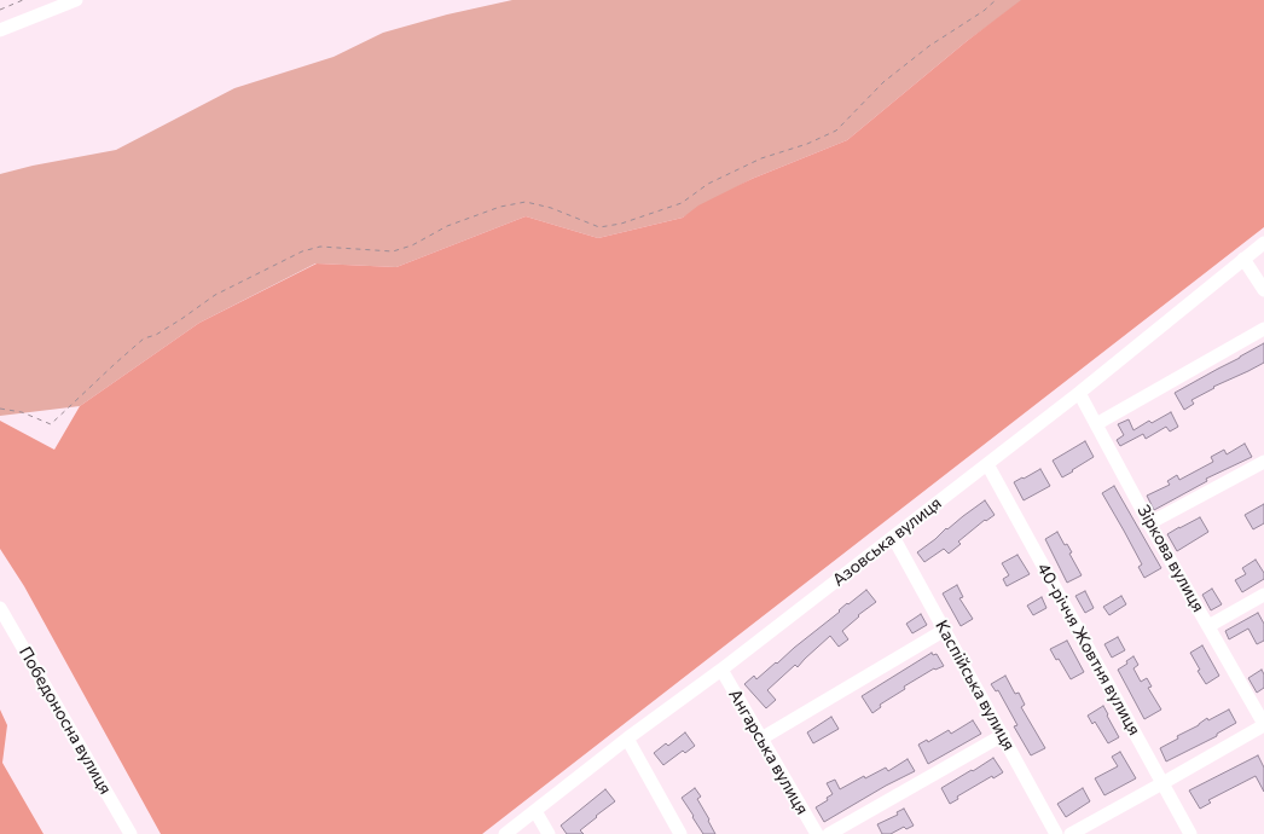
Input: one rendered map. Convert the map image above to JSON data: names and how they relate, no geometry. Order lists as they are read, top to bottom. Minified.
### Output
{"streets":{"street":["Азовська вулиця","Зіркова вулиця","40-річчя Жовтня вулиця","Каспійська вулиця","Победоносна вулиця","Ангарська вулиця"]},"crossings":[["Азовська вулиця","Зіркова вулиця"],["Азовська вулиця","40-річчя Жовтня вулиця"],["Азовська вулиця","Каспійська вулиця"],["Азовська вулиця","Ангарська вулиця"]]}
